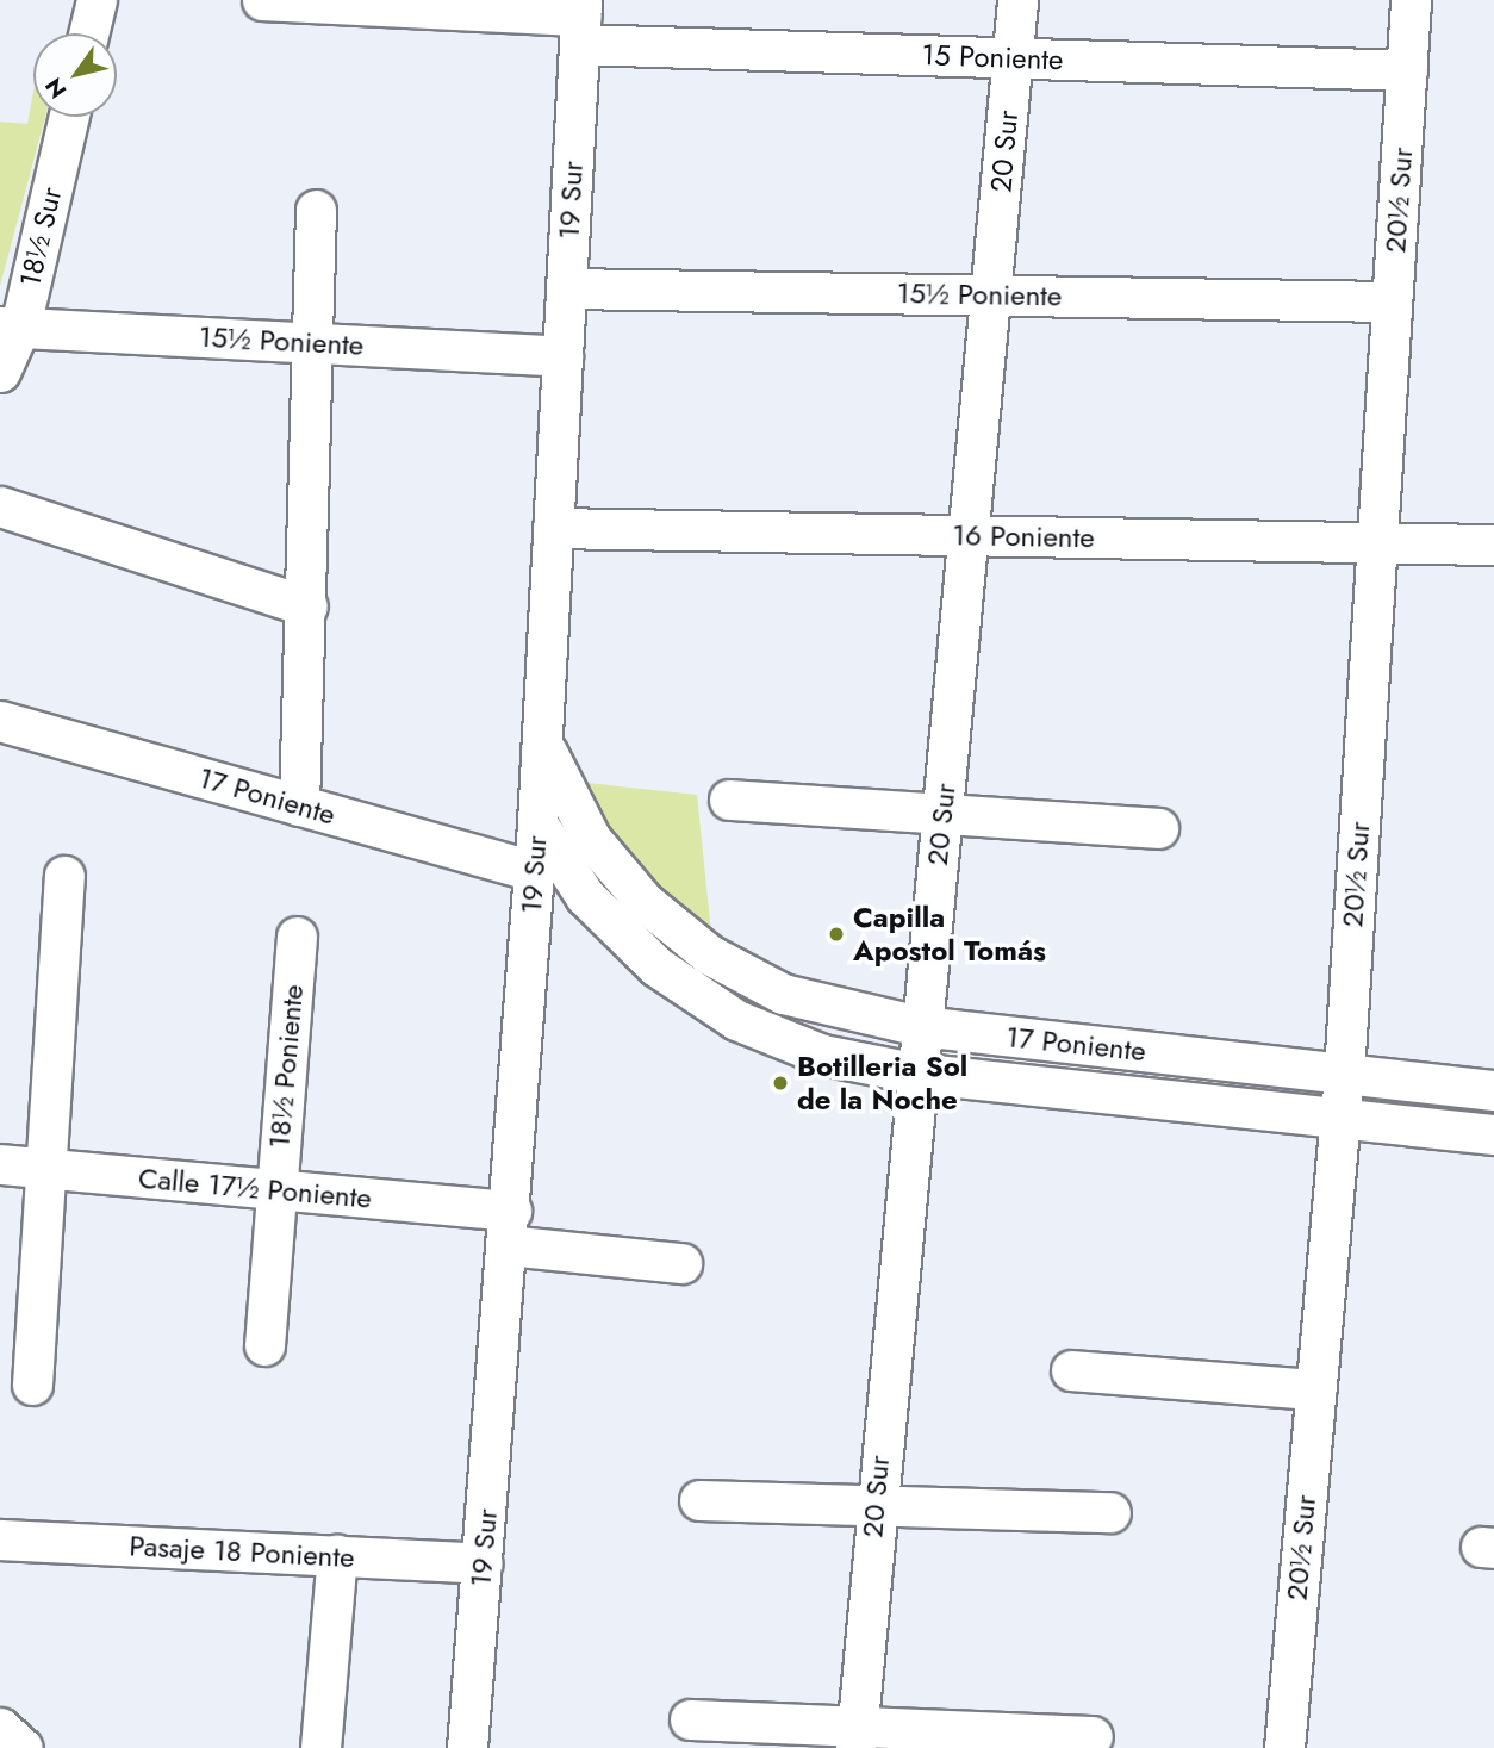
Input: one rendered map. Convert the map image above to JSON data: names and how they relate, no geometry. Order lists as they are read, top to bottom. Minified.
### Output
{"streets":{"street":["15 Poniente","20 Sur","19 Sur","20½ Sur","18½ Sur","15½ Poniente","16 Poniente","17 Poniente","18½ Poniente","Calle 17½ Poniente","Pasaje 18 Poniente"]},"crossings":[["15 Poniente","20 Sur"],["15 Poniente","19 Sur"],["15 Poniente","20½ Sur"],["20 Sur","15½ Poniente"],["20 Sur","16 Poniente"],["20 Sur","17 Poniente"],["19 Sur","15½ Poniente"],["19 Sur","16 Poniente"],["19 Sur","17 Poniente"],["19 Sur","Calle 17½ Poniente"],["19 Sur","Pasaje 18 Poniente"],["20½ Sur","15½ Poniente"],["20½ Sur","16 Poniente"],["20½ Sur","17 Poniente"],["18½ Sur","15½ Poniente"],["18½ Poniente","Calle 17½ Poniente"]],"places":["Capilla Apostol Tomás","Botilleria Sol de la Noche"],"north":"bottom left"}
